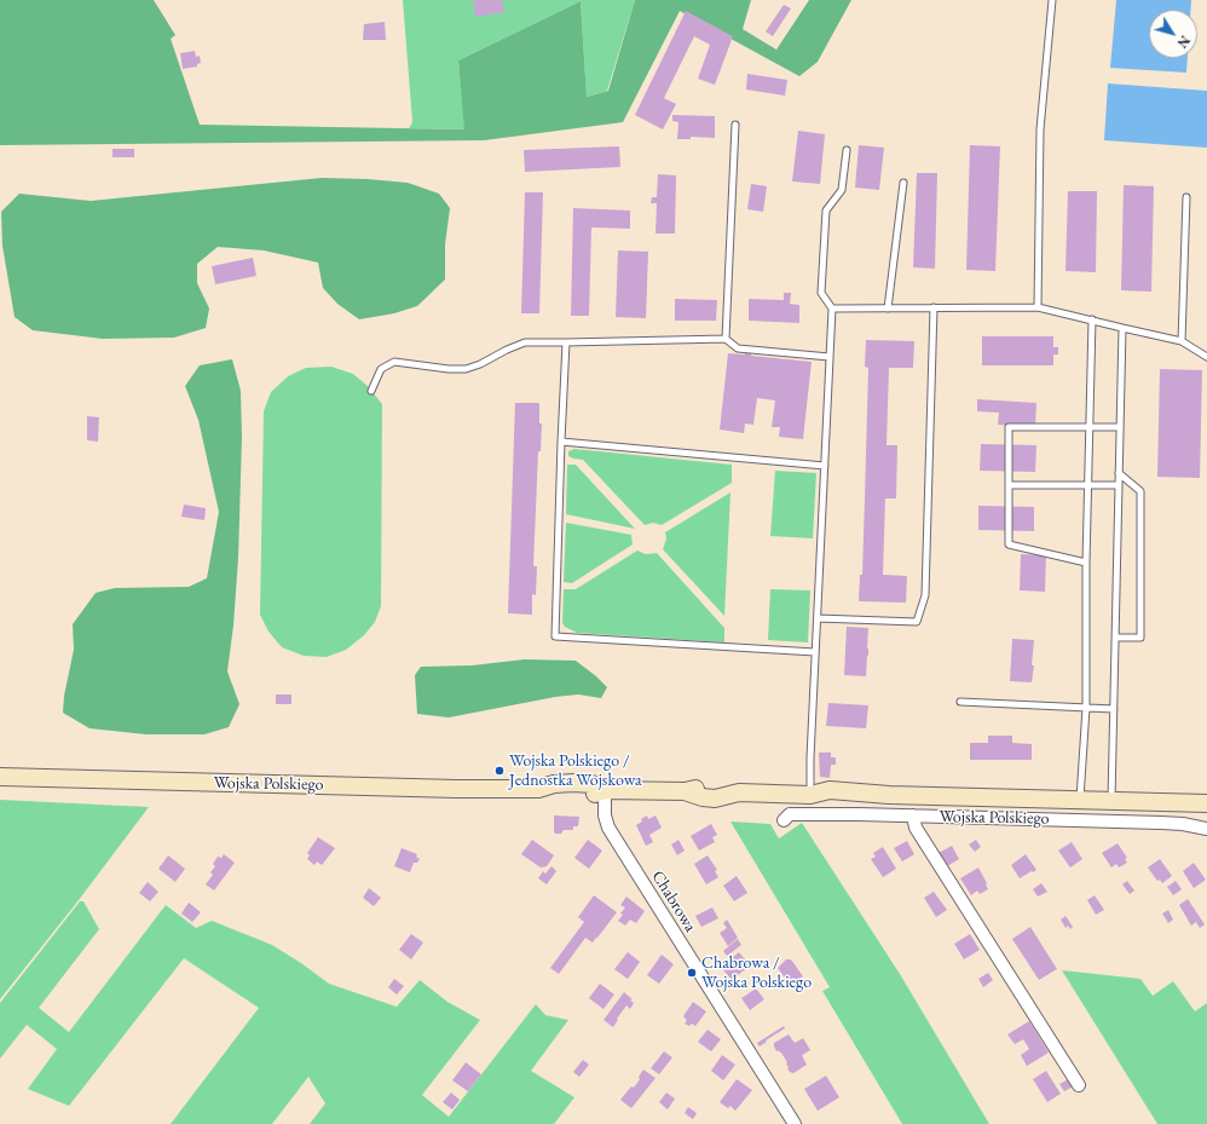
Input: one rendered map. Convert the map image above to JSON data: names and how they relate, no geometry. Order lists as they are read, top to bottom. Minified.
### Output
{"streets":{"main road":["Wojska Polskiego"],"street":["Chabrowa"]},"crossings":[["Wojska Polskiego","Chabrowa"]],"places":["Wojska Polskiego / Jednostka Wojskowa","Chabrowa / Wojska Polskiego"],"north":"bottom right"}
